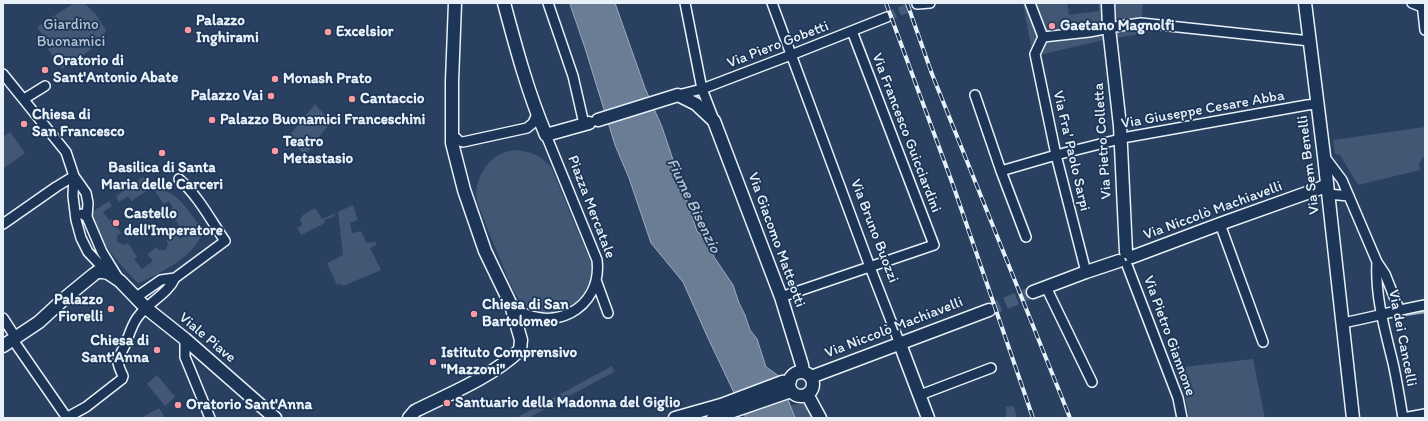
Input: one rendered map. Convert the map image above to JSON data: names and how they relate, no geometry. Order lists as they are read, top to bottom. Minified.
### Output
{"streets":{"street":["Via Piero Gobetti","Via Giuseppe Cesare Abba","Via Francesco Guicciardini","Via Pietro Colletta","Via Fra' Paolo Sarpi","Via Sem Benelli","Piazza Mercatale","Via Niccolò Machiavelli","Via Bruno Buozzi","Via Giacomo Matteotti","Via Pietro Giannone","Viale Piave","Via dei Cancelli"]},"crossings":[["Via Piero Gobetti","Via Francesco Guicciardini"],["Via Piero Gobetti","Via Bruno Buozzi"],["Via Piero Gobetti","Via Giacomo Matteotti"],["Via Giuseppe Cesare Abba","Via Pietro Colletta"],["Via Giuseppe Cesare Abba","Via Fra' Paolo Sarpi"],["Via Giuseppe Cesare Abba","Via Sem Benelli"],["Via Francesco Guicciardini","Via Bruno Buozzi"],["Via Pietro Colletta","Via Niccolò Machiavelli"],["Via Pietro Colletta","Via Pietro Giannone"],["Via Fra' Paolo Sarpi","Via Niccolò Machiavelli"],["Via Sem Benelli","Via Niccolò Machiavelli"],["Via Sem Benelli","Via dei Cancelli"],["Via Niccolò Machiavelli","Via Bruno Buozzi"],["Via Niccolò Machiavelli","Via Giacomo Matteotti"],["Via Niccolò Machiavelli","Via Pietro Giannone"]],"water":["Fiume Bisenzio"],"parks":["Giardino Buonamici"],"places":["Gaetano Magnolfi","Palazzo Inghirami","Excelsior","Oratorio di Sant'Antonio Abate","Monash Prato","Palazzo Vai","Cantaccio","Palazzo Buonamici Franceschini","Chiesa di San Francesco","Teatro Metastasio","Basilica di Santa Maria delle Carceri","Castello dell'Imperatore","Palazzo Fiorelli","Chiesa di San Bartolomeo","Chiesa di Sant'Anna","Istituto Comprensivo \"Mazzoni\"","Santuario della Madonna del Giglio","Oratorio Sant'Anna"]}
